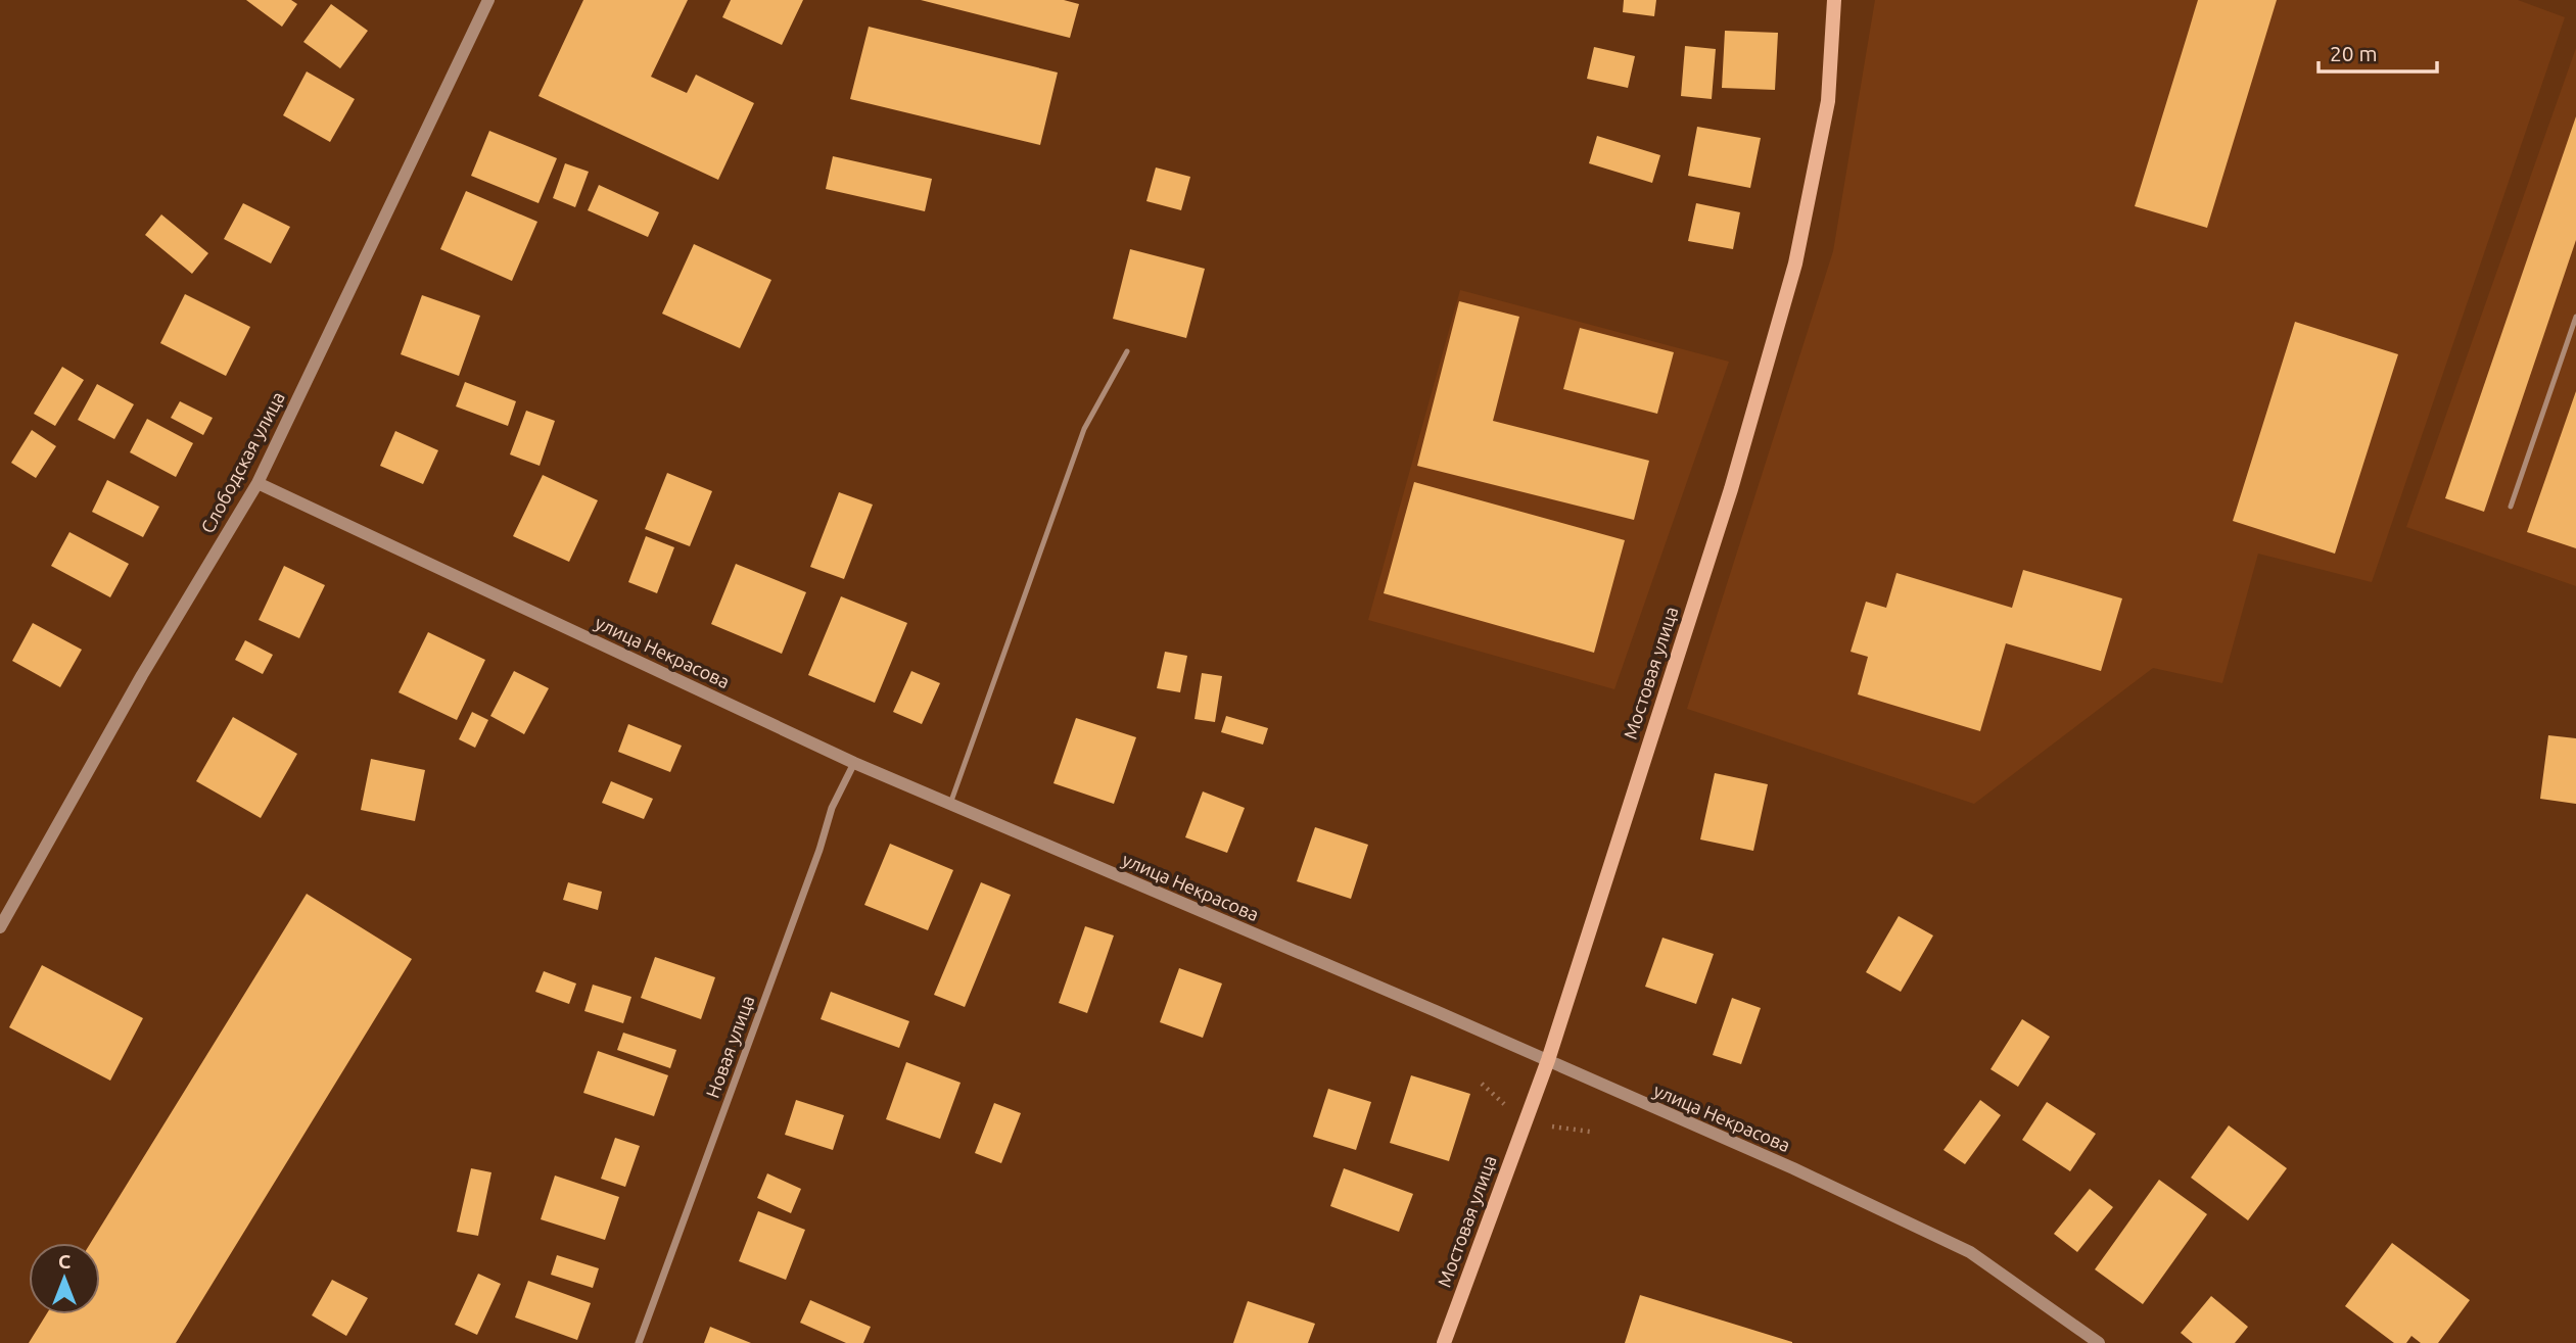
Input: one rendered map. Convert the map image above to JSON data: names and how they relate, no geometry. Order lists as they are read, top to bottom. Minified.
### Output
{"streets":{"main road":["Мостовая улица"],"street":["Слободская улица","улица Некрасова","Новая улица"]},"crossings":[["Слободская улица","улица Некрасова"],["улица Некрасова","Мостовая улица"],["улица Некрасова","Новая улица"]],"scale_bar":"20 m","north":"top"}
